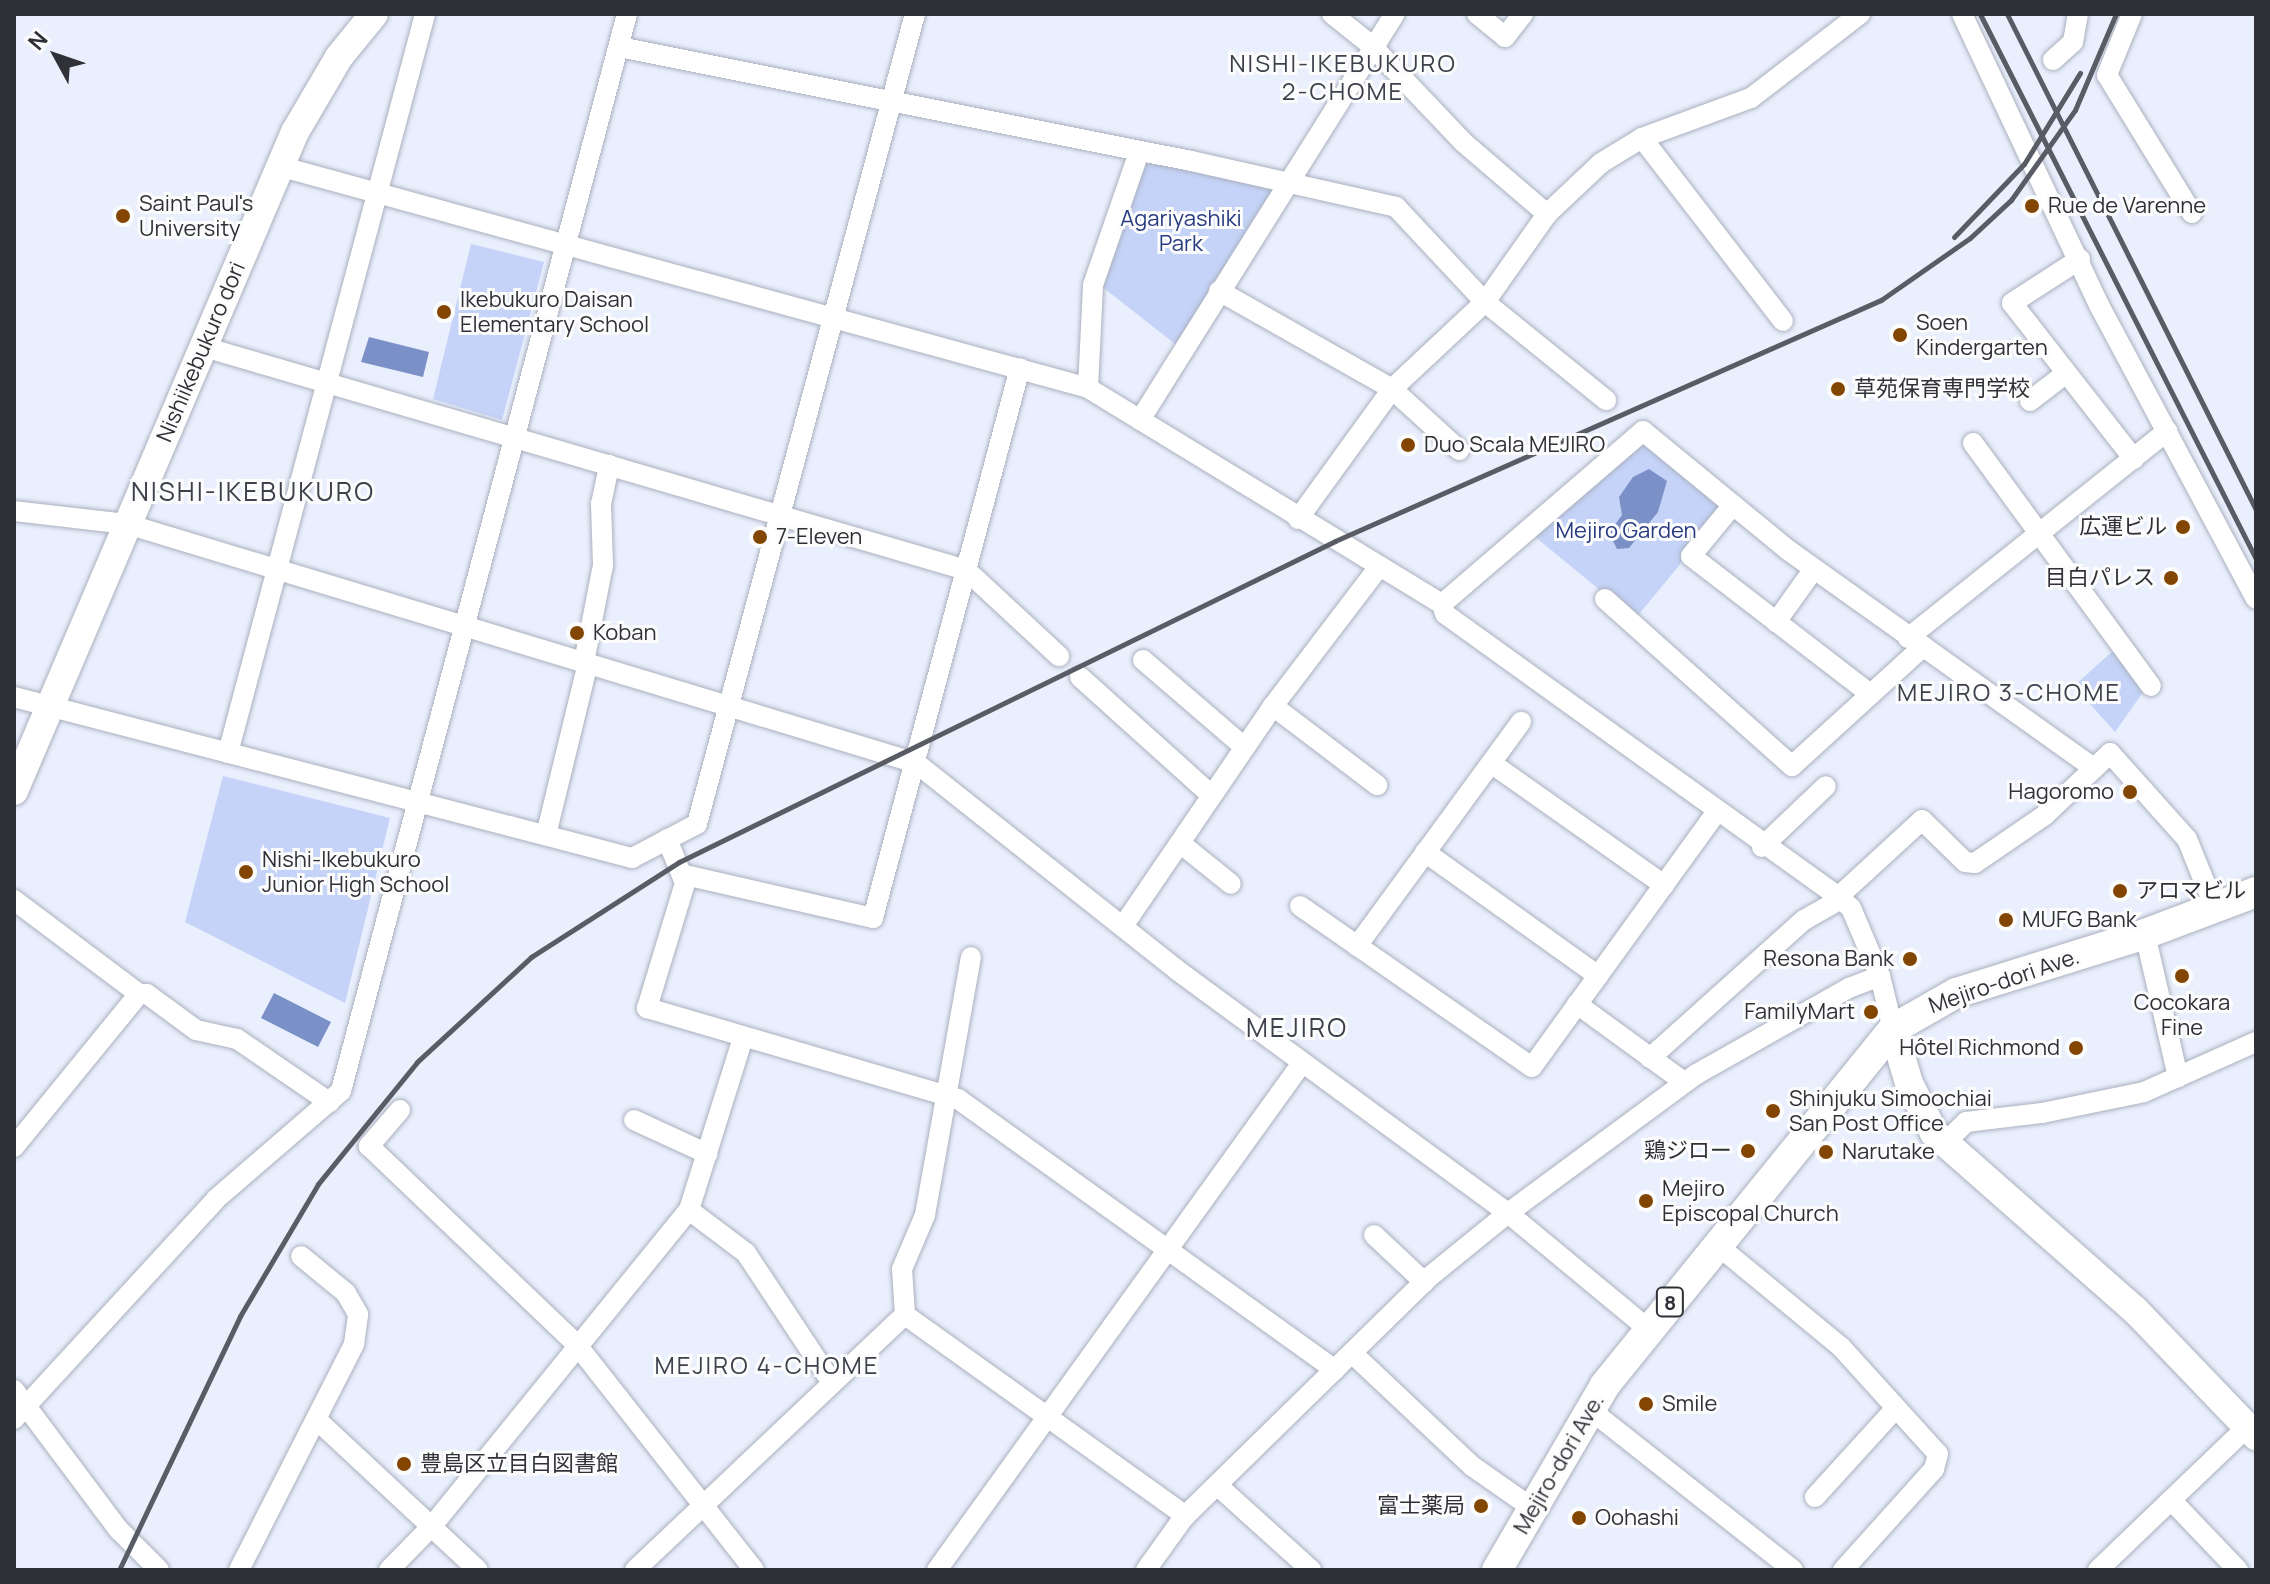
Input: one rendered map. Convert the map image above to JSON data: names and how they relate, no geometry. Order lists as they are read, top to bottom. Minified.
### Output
{"streets":{"main road":["Nishiikebukuro dori","Mejiro-dori Ave.","8"]},"districts":["NISHI-IKEBUKURO 2-CHOME","NISHI-IKEBUKURO","MEJIRO 3-CHOME","MEJIRO","MEJIRO 4-CHOME"],"parks":["Agariyashiki Park","Mejiro Garden"],"places":["Rue de Varenne","Saint Paul's University","Ikebukuro Daisan Elementary School","Soen Kindergarten","草苑保育専門学校","Duo Scala MEJIRO","広運ビル","7-Eleven","目白パレス","Koban","Hagoromo","Nishi-Ikebukuro Junior High School","アロマビル","MUFG Bank","Resona Bank","Cocokara Fine","FamilyMart","Hôtel Richmond","Shinjuku Simoochiai San Post Office","鶏ジロー","Narutake","Mejiro Episcopal Church","Smile","豊島区立目白図書館","富士薬局","Oohashi"],"north":"top left"}
